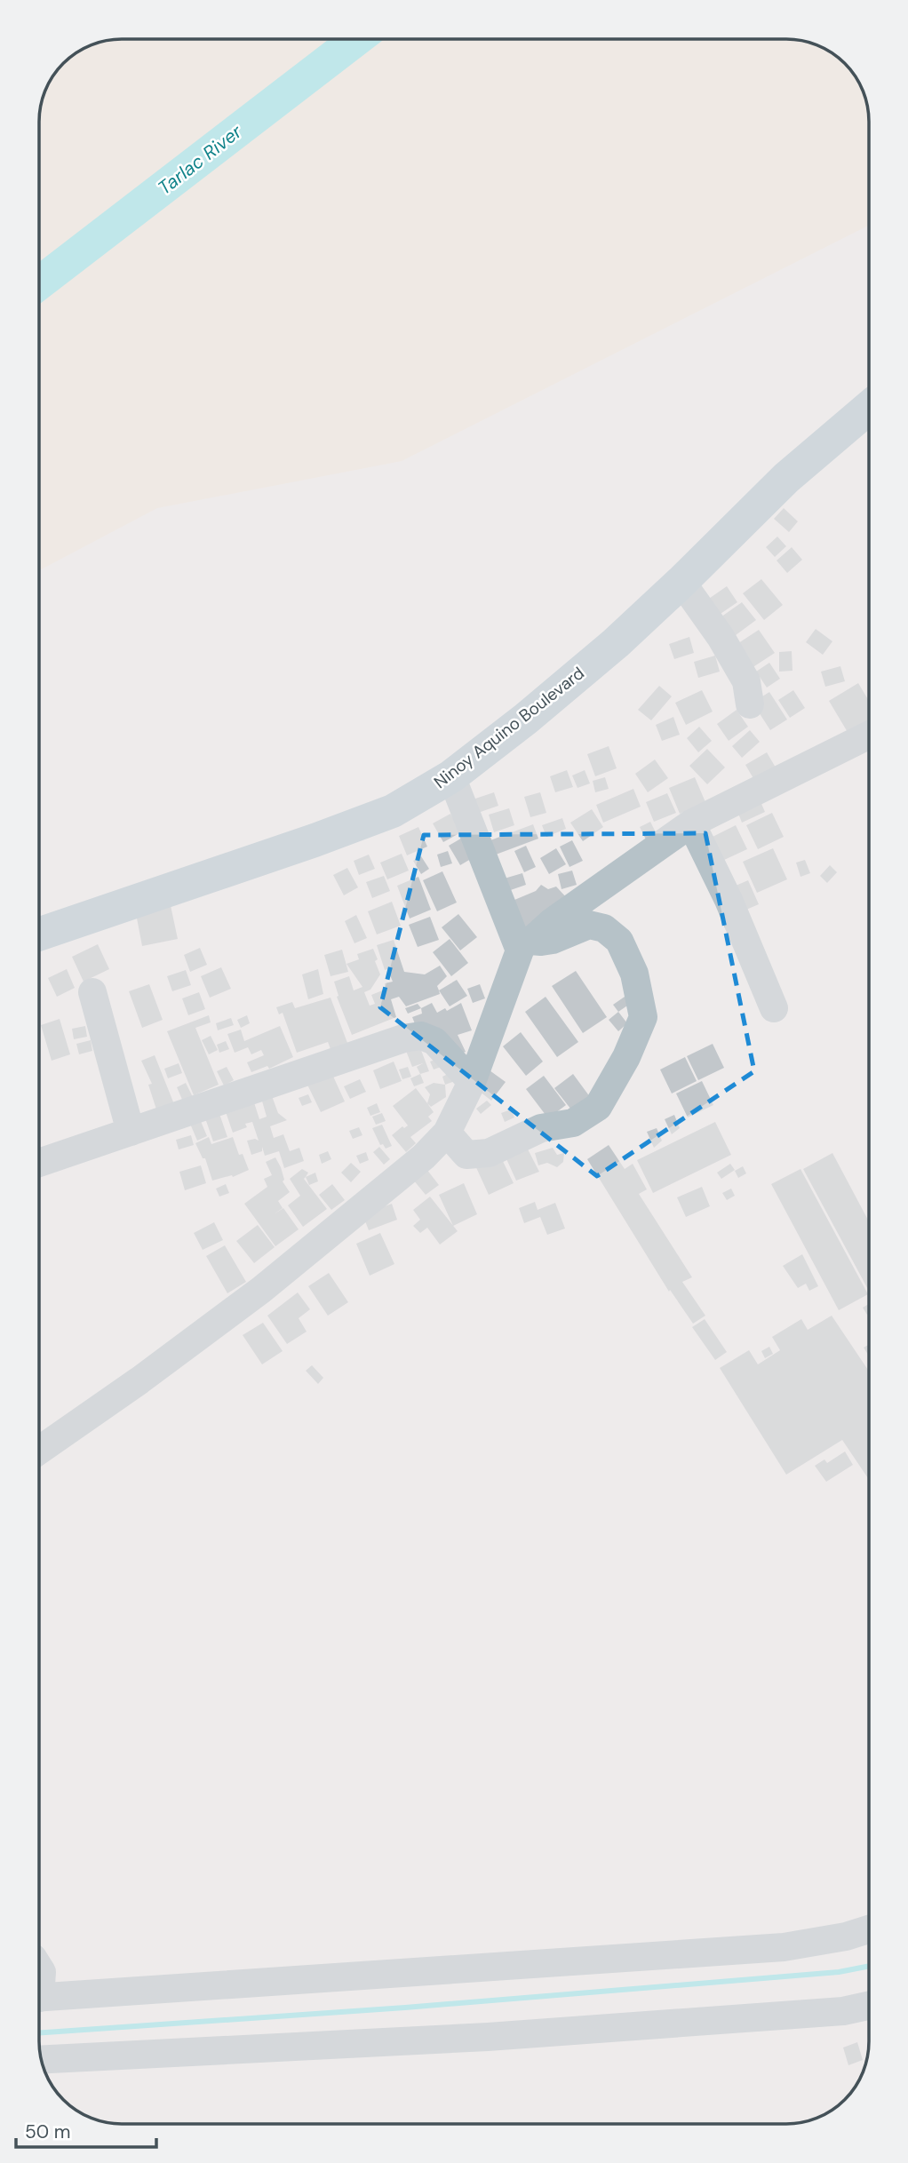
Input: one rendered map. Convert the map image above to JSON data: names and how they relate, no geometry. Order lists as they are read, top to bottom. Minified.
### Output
{"streets":{"main road":["Ninoy Aquino Boulevard"]},"water":["Tarlac River"],"scale_bar":"50 m"}
